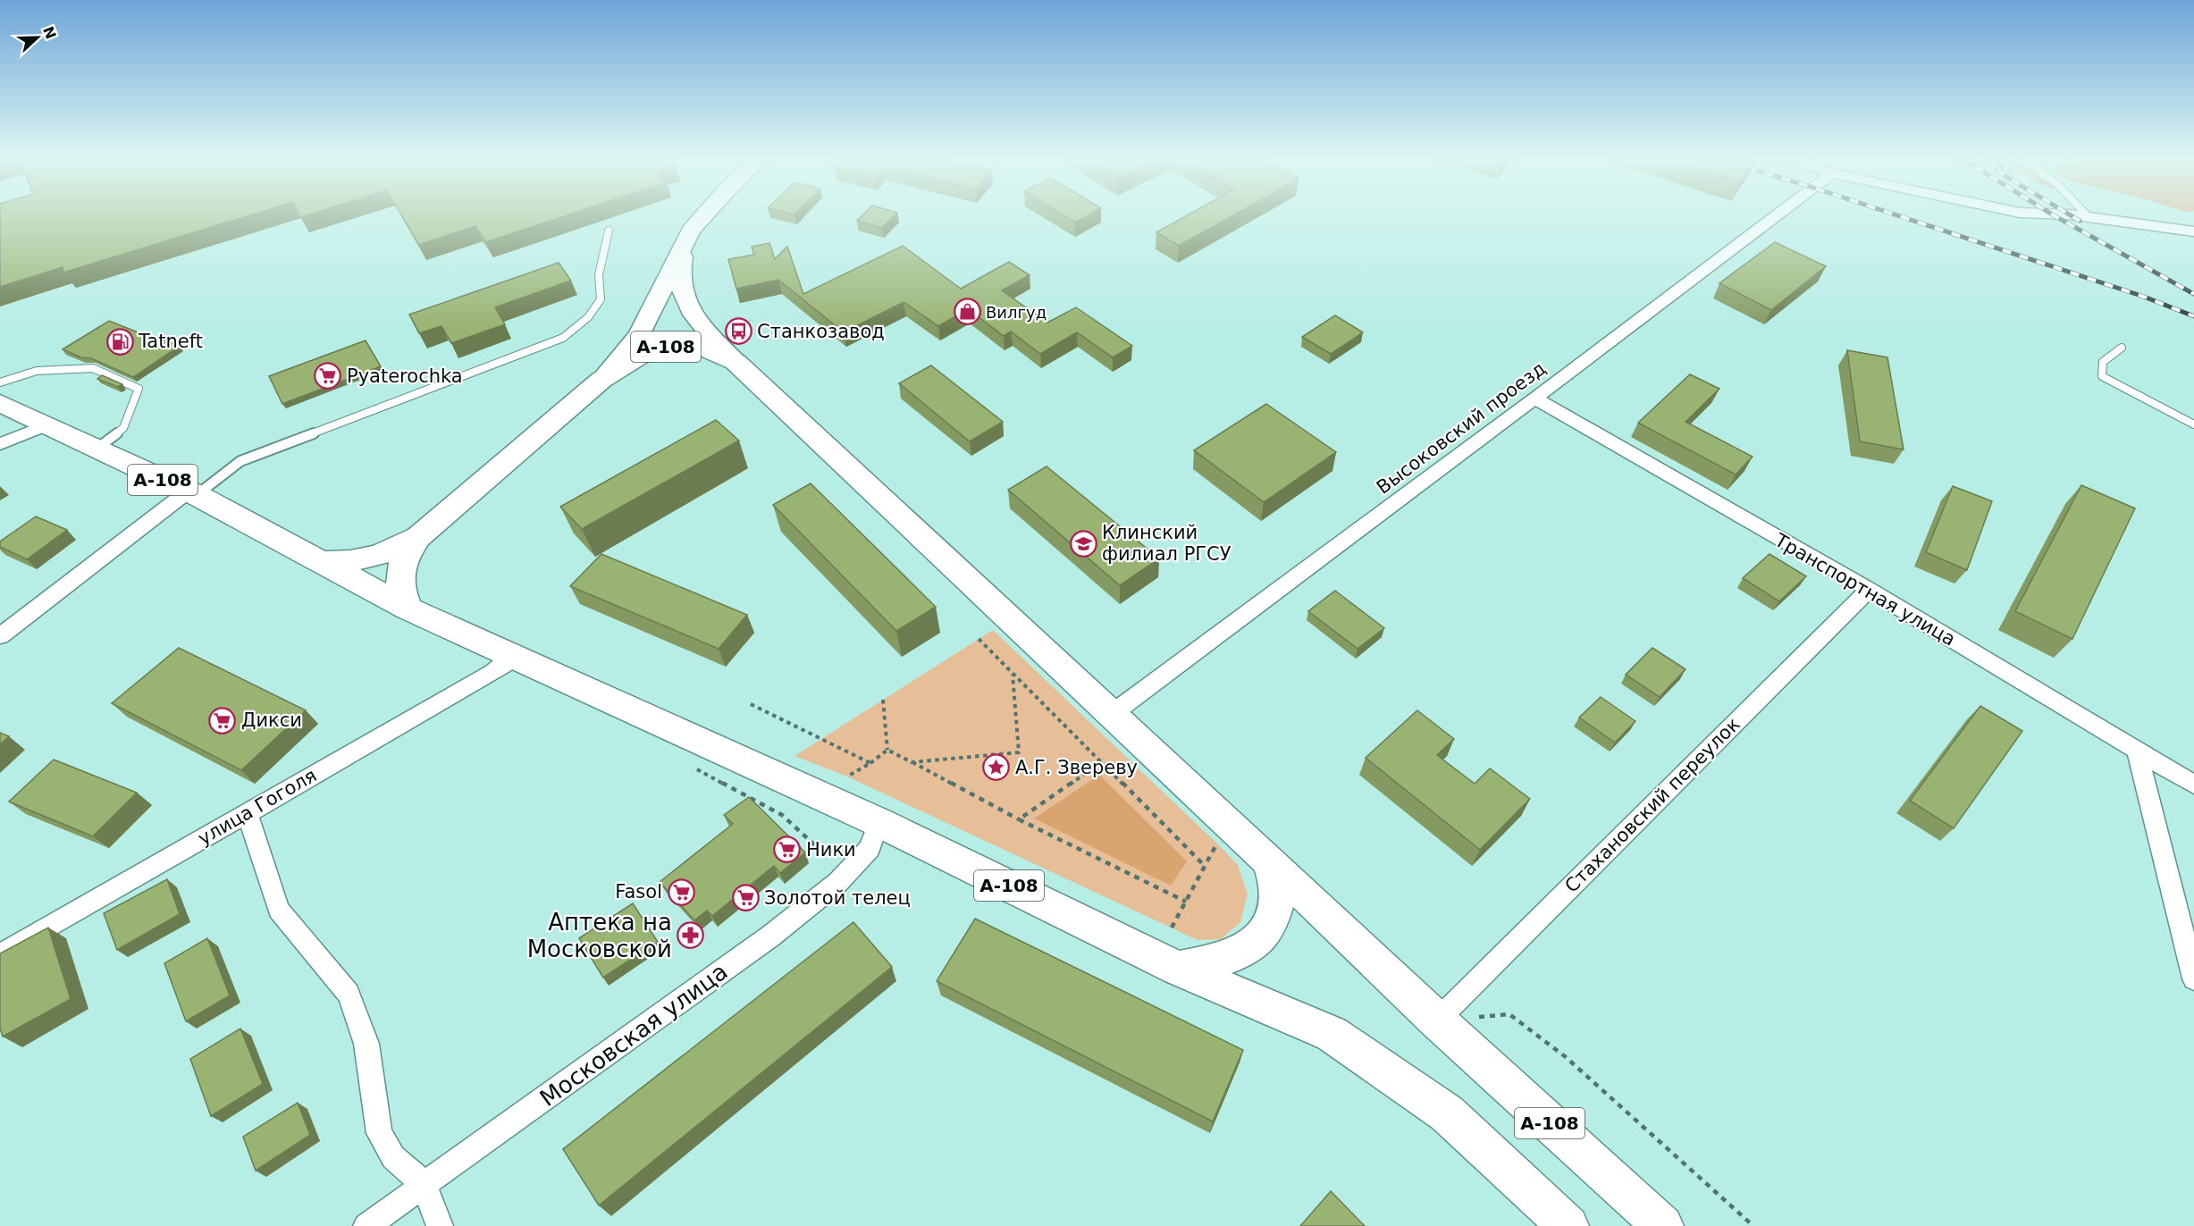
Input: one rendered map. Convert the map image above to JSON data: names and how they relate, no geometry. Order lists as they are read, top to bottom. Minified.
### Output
{"streets":{"highway":["А-108"],"street":["Высоковский проезд","Транспортная улица","Стахановский переулок","улица Гоголя","Московская улица"]},"crossings":[["А-108","Высоковский проезд"],["А-108","Стахановский переулок"],["А-108","улица Гоголя"],["А-108","Московская улица"],["Высоковский проезд","Транспортная улица"],["Транспортная улица","Стахановский переулок"]],"places":{"shop":["Вилгуд"],"bus stop":["Станкозавод"],"fuel station":["Tatneft"],"supermarket":["Pyaterochka","Дикси","Ники","Fasol","Золотой телец"],"school or university":["Клинский филиал РГСУ"],"place":["А.Г. Звереву"],"pharmacy":["Аптека на Московской"]},"north":"right"}
